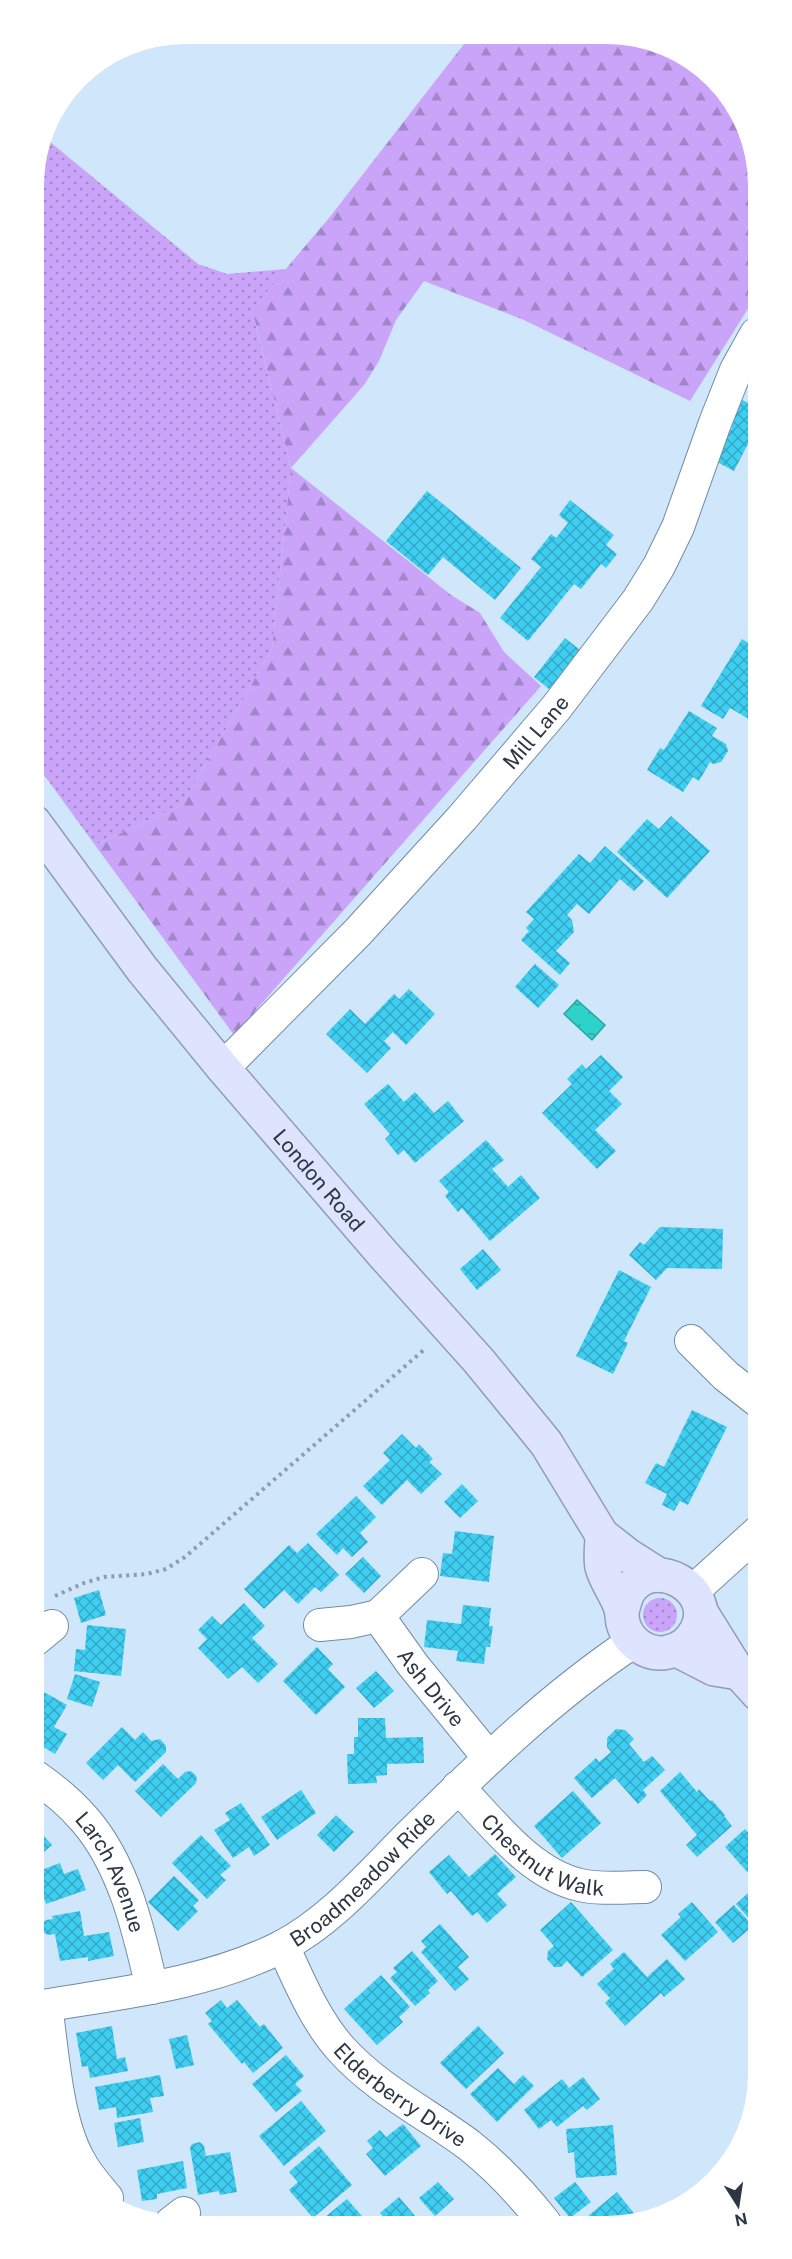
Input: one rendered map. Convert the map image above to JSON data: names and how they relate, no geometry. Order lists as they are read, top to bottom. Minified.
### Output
{"streets":{"main road":["London Road"],"street":["Mill Lane","Ash Drive","Chestnut Walk","Larch Avenue","Broadmeadow Ride","Elderberry Drive"]},"crossings":[["Mill Lane","London Road"],["London Road","Broadmeadow Ride"],["Ash Drive","Broadmeadow Ride"],["Chestnut Walk","Broadmeadow Ride"],["Larch Avenue","Broadmeadow Ride"],["Broadmeadow Ride","Elderberry Drive"]],"north":"bottom"}
